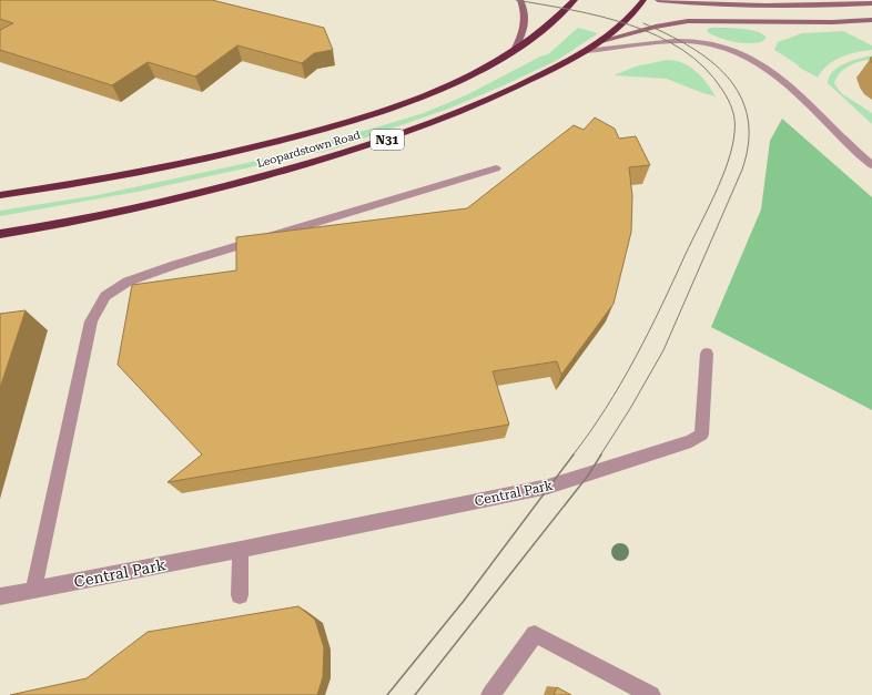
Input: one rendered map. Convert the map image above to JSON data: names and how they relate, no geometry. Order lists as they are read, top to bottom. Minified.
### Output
{"streets":{"highway":["N31","Leopardstown Road"],"street":["Central Park"]}}
